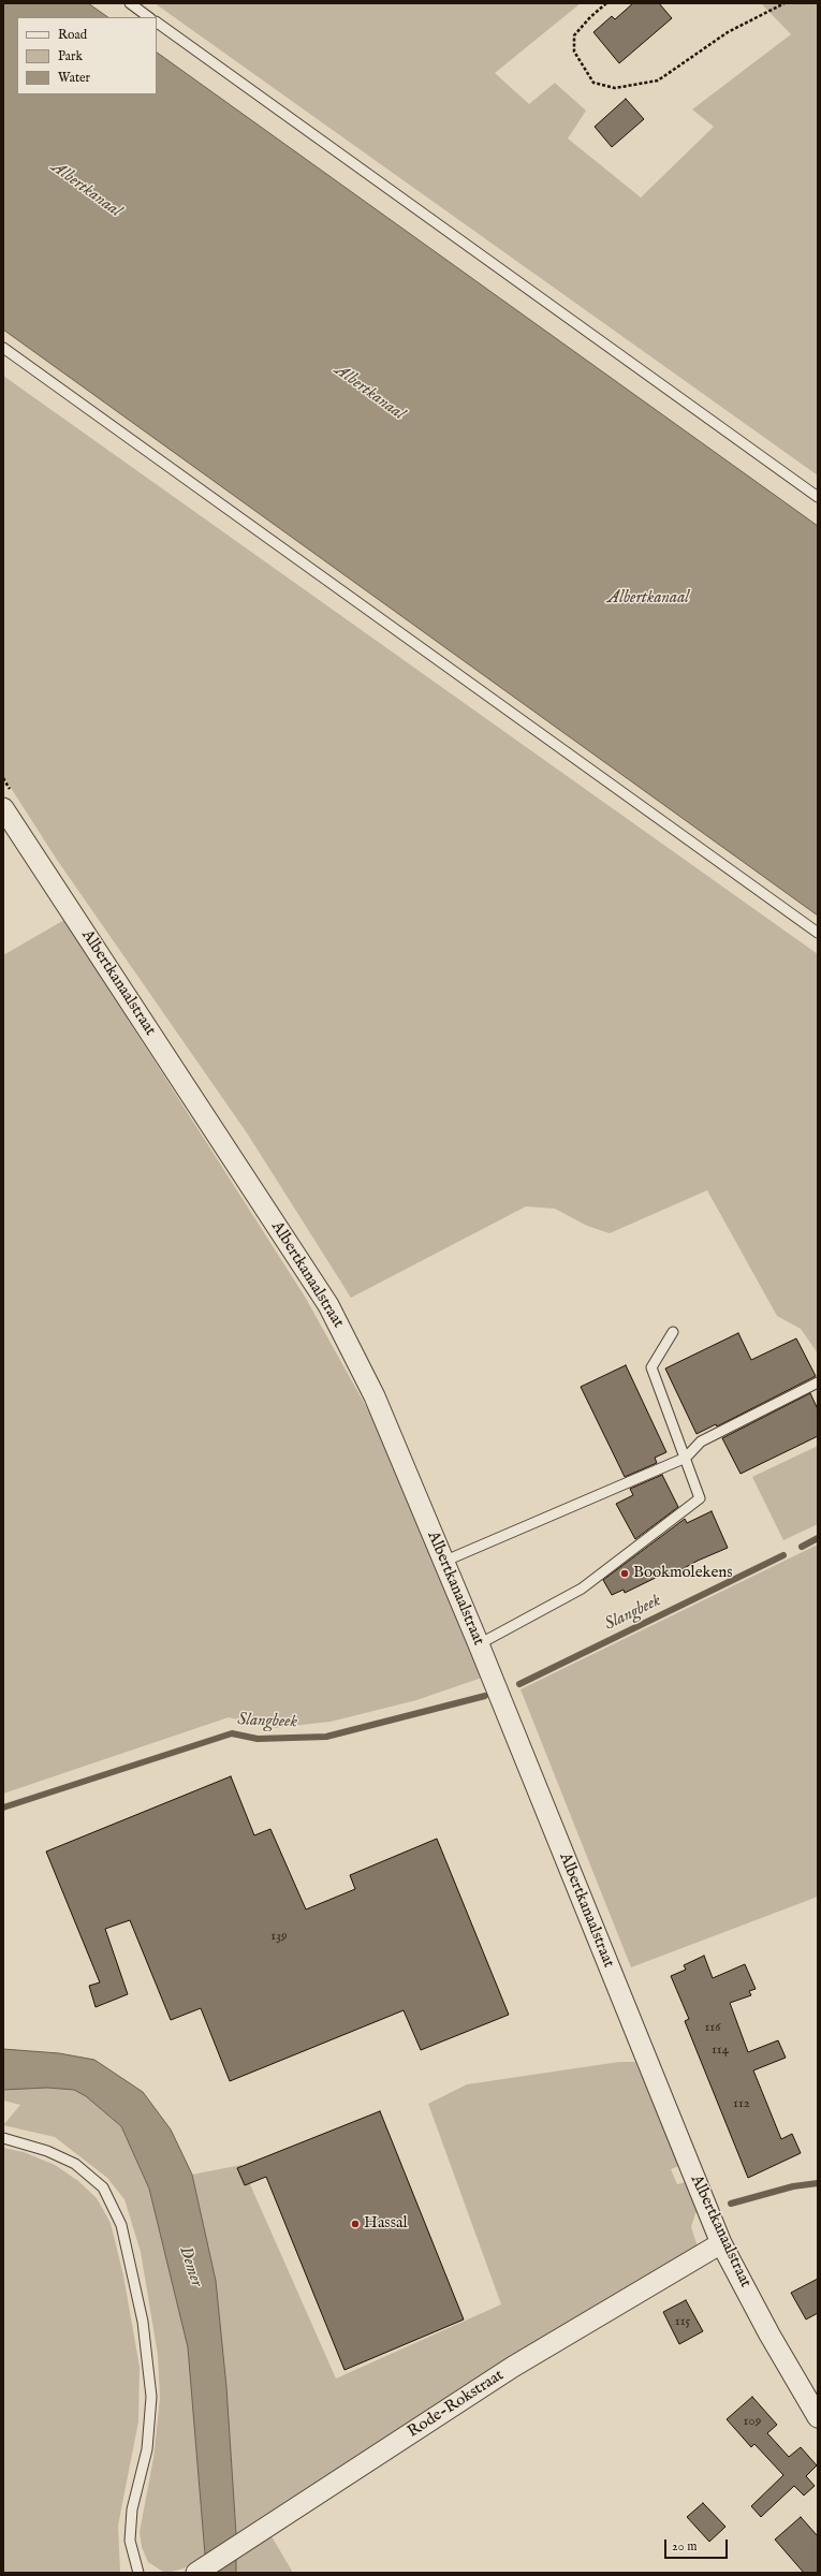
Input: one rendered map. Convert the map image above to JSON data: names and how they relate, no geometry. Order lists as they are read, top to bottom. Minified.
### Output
{"streets":{"street":["Albertkanaalstraat","Rode-Rokstraat"]},"crossings":[["Albertkanaalstraat","Rode-Rokstraat"]],"water":["Albertkanaal","Slangbeek","Demer"],"places":["Bookmolekens","Hassal"],"house_numbers":["139","116","114","112","115","109"],"legend":["Road","Park","Water"],"scale_bar":"20 m"}
